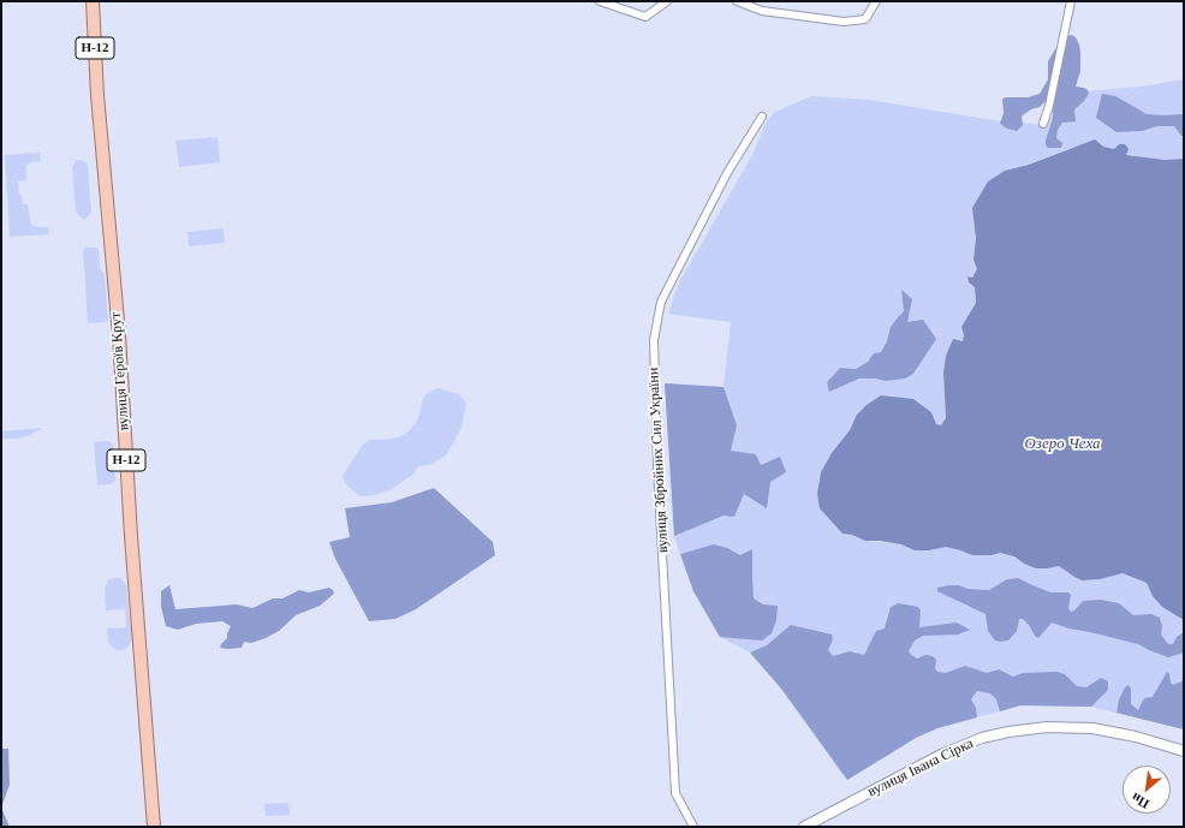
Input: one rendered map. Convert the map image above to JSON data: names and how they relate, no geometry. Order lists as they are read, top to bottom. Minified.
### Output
{"streets":{"main road":["Н-12","вулиця Героїв Крут"],"street":["вулиця Збройних Сил України","вулиця Івана Сірка"]},"water":["Озеро Чеха"],"north":"bottom left"}
